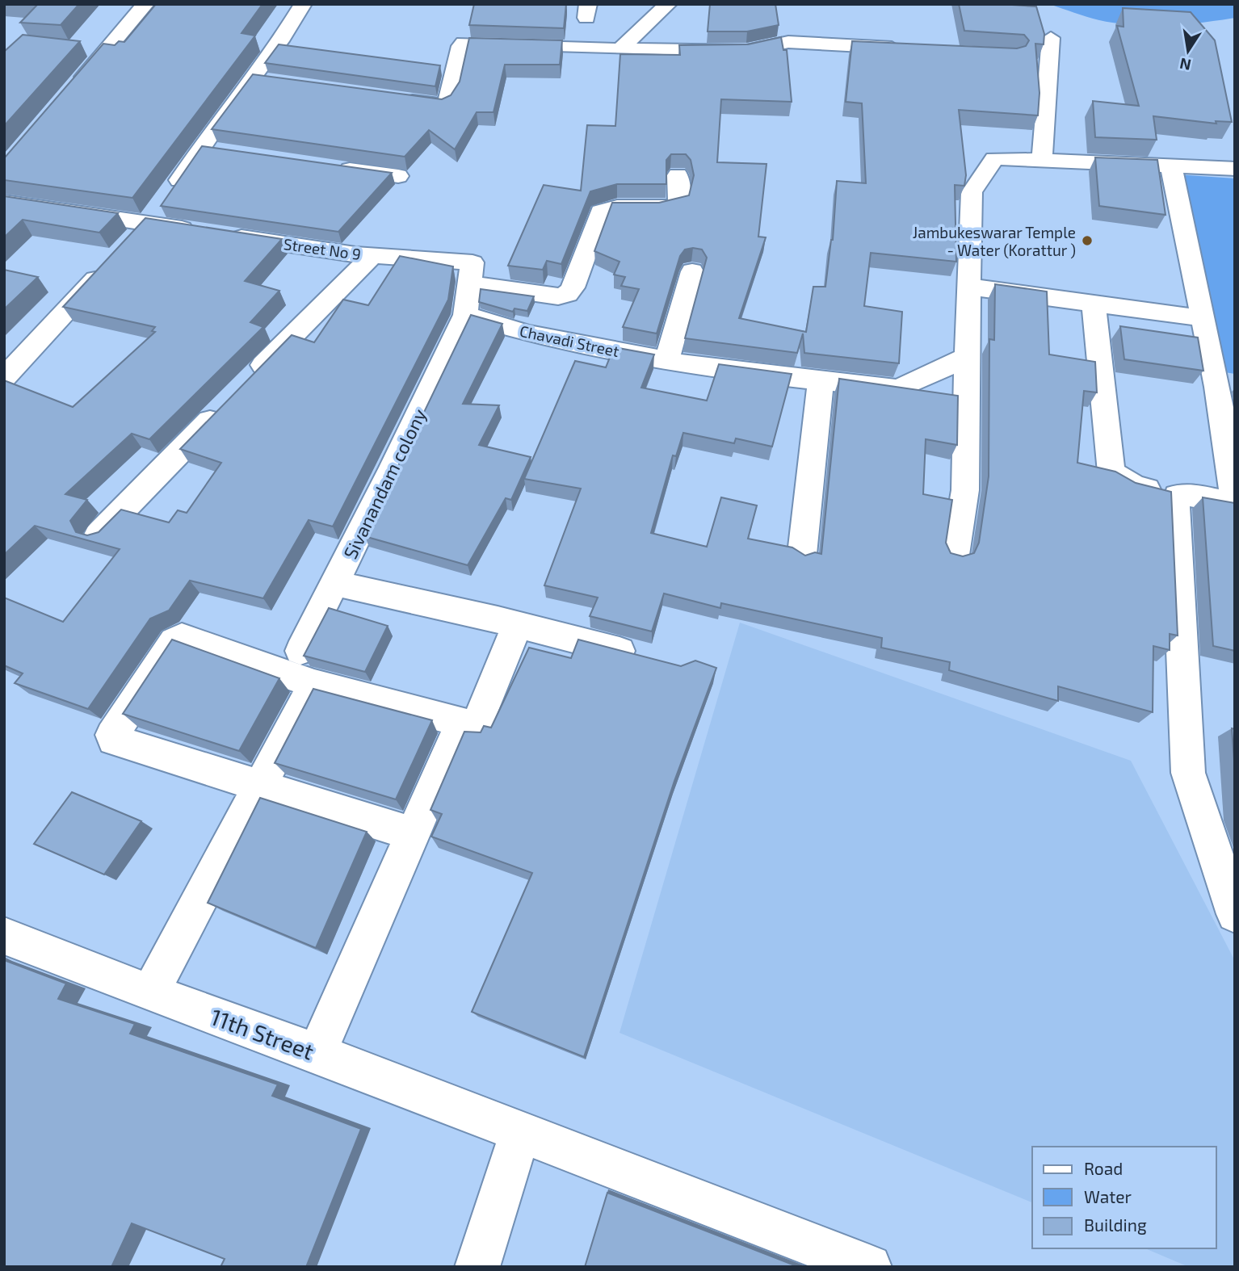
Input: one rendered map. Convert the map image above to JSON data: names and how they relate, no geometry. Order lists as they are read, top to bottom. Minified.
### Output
{"streets":{"street":["Street No 9","Chavadi Street","Sivanandam colony","11th Street"]},"crossings":[["Street No 9","Sivanandam colony"],["Chavadi Street","Sivanandam colony"]],"places":["Jambukeswarar Temple - Water (Korattur )"],"legend":["Road","Water","Building"],"north":"bottom"}
